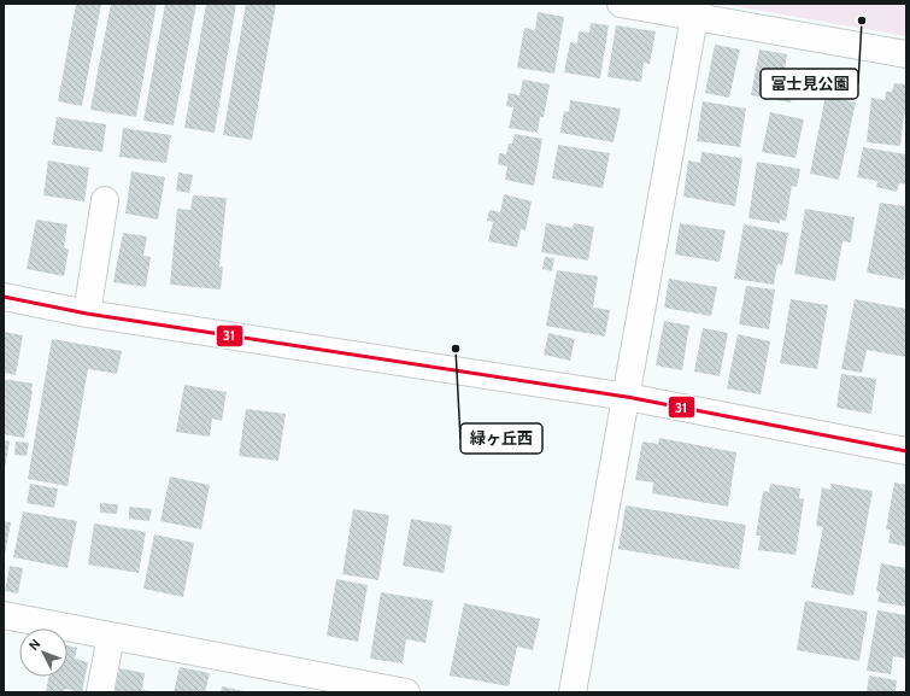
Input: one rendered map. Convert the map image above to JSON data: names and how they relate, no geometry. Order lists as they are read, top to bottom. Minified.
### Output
{"places":["富士見公園","緑ヶ丘西"],"lines":["transit line 31"],"north":"top left"}
